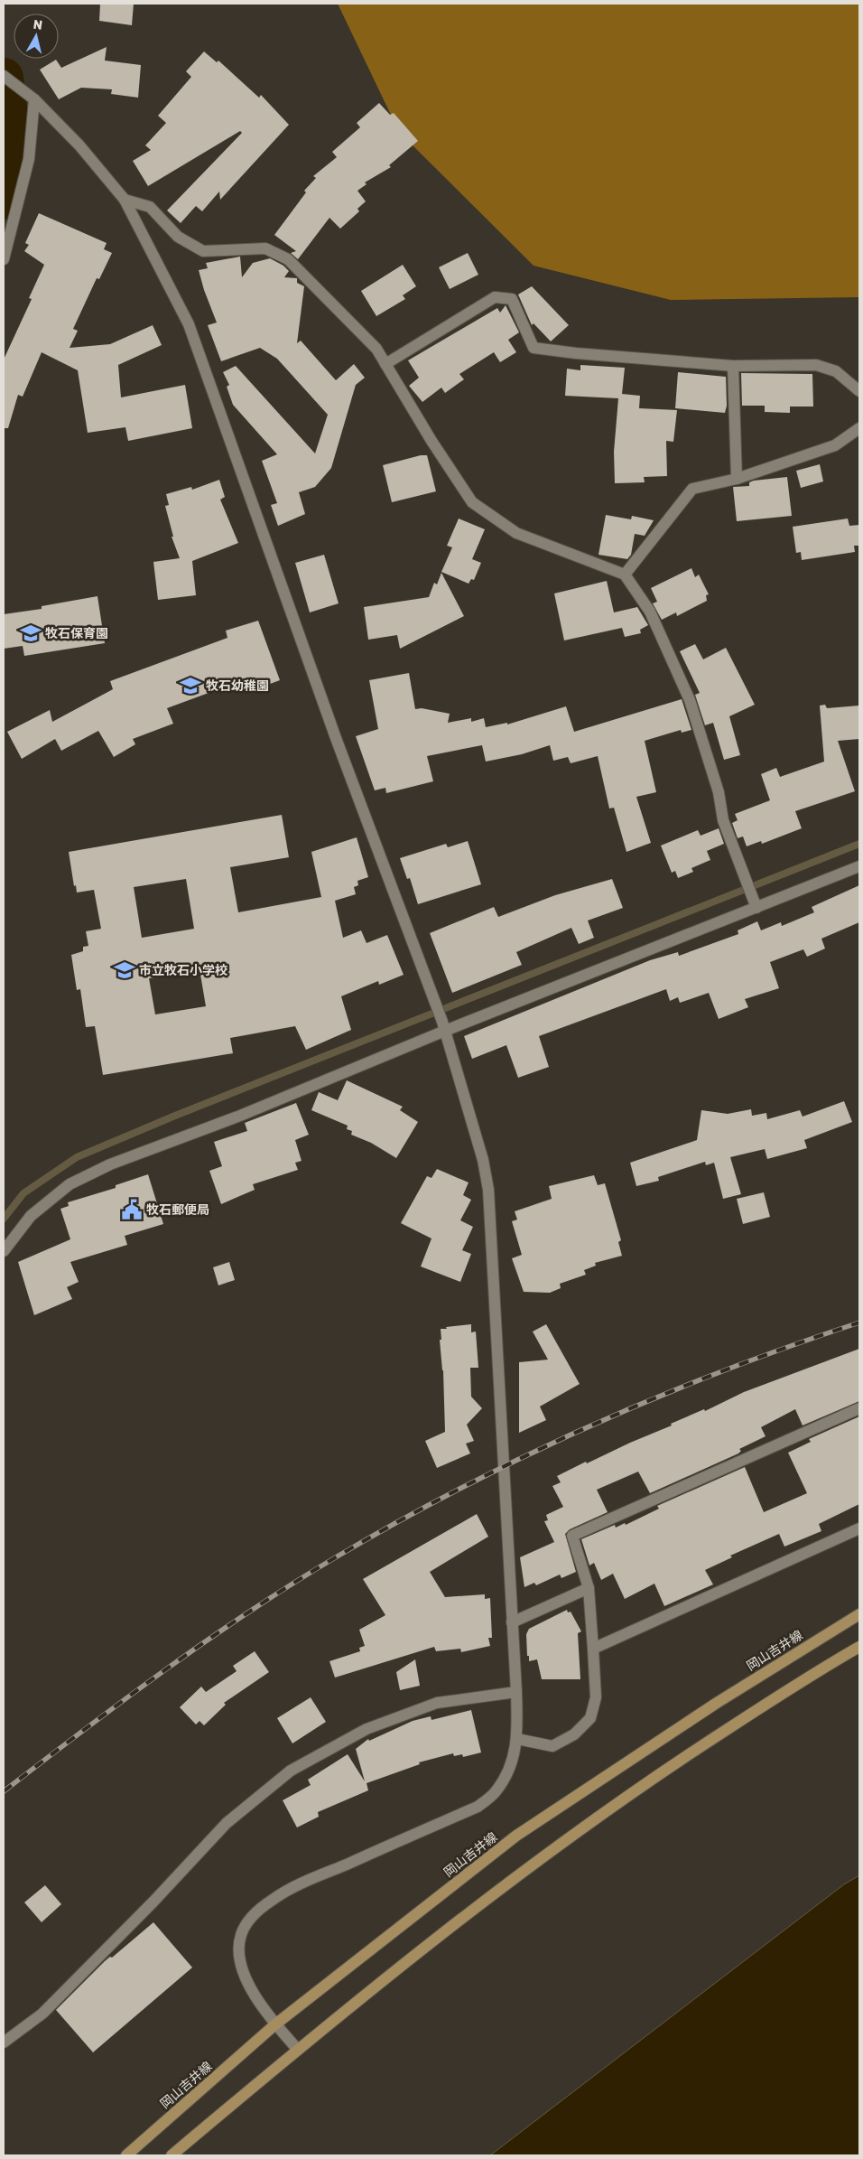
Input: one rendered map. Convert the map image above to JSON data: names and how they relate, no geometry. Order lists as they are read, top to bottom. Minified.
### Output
{"streets":{"main road":["岡山吉井線"]},"places":{"school or university":["牧石保育園","牧石幼稚園","市立牧石小学校"],"public building":["牧石郵便局"]},"north":"top"}
